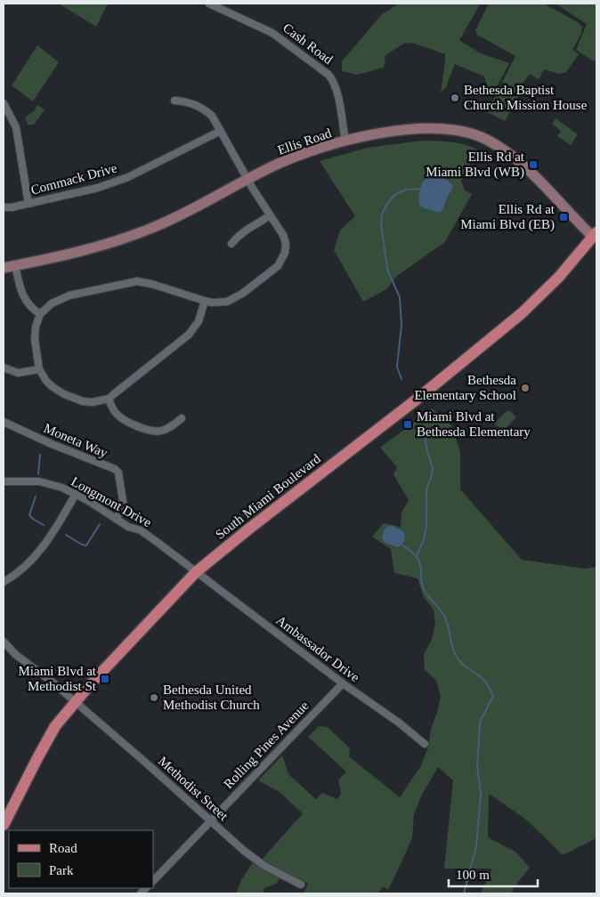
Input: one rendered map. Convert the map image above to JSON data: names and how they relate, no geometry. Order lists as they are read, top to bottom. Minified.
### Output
{"streets":{"main road":["Ellis Road","South Miami Boulevard"],"street":["Cash Road","Commack Drive","Moneta Way","Longmont Drive","Ambassador Drive","Rolling Pines Avenue","Methodist Street"]},"crossings":[["Cash Road","Ellis Road"],["Ellis Road","South Miami Boulevard"],["Moneta Way","Longmont Drive"],["South Miami Boulevard","Longmont Drive"],["South Miami Boulevard","Ambassador Drive"],["South Miami Boulevard","Methodist Street"],["Longmont Drive","Ambassador Drive"],["Ambassador Drive","Rolling Pines Avenue"],["Rolling Pines Avenue","Methodist Street"]],"places":{"other":["Bethesda Baptist Church Mission House","Bethesda Elementary School","Bethesda United Methodist Church"],"transit":["Ellis Rd at Miami Blvd (WB)","Ellis Rd at Miami Blvd (EB)","Miami Blvd at Bethesda Elementary","Miami Blvd at Methodist St"]},"legend":["Road","Park"],"scale_bar":"100 m"}
